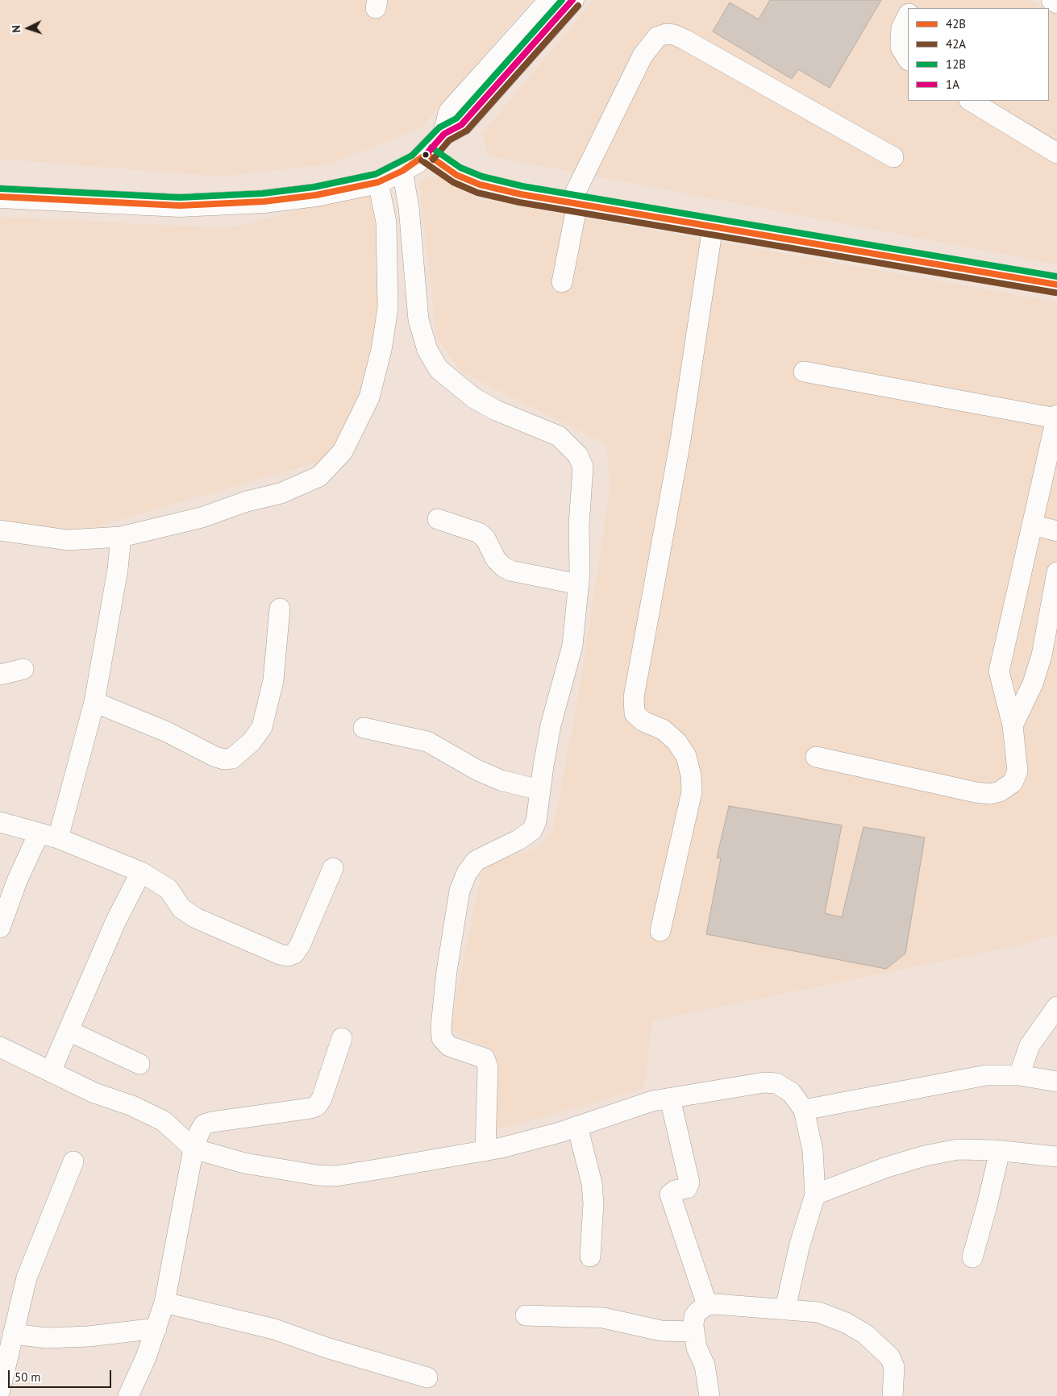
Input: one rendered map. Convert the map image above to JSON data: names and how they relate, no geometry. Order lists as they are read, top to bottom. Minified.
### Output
{"lines":["transit line 12B","transit line 1A","transit line 42A","transit line 42B"],"legend":["42B","42A","12B","1A"],"scale_bar":"50 m","north":"left"}
